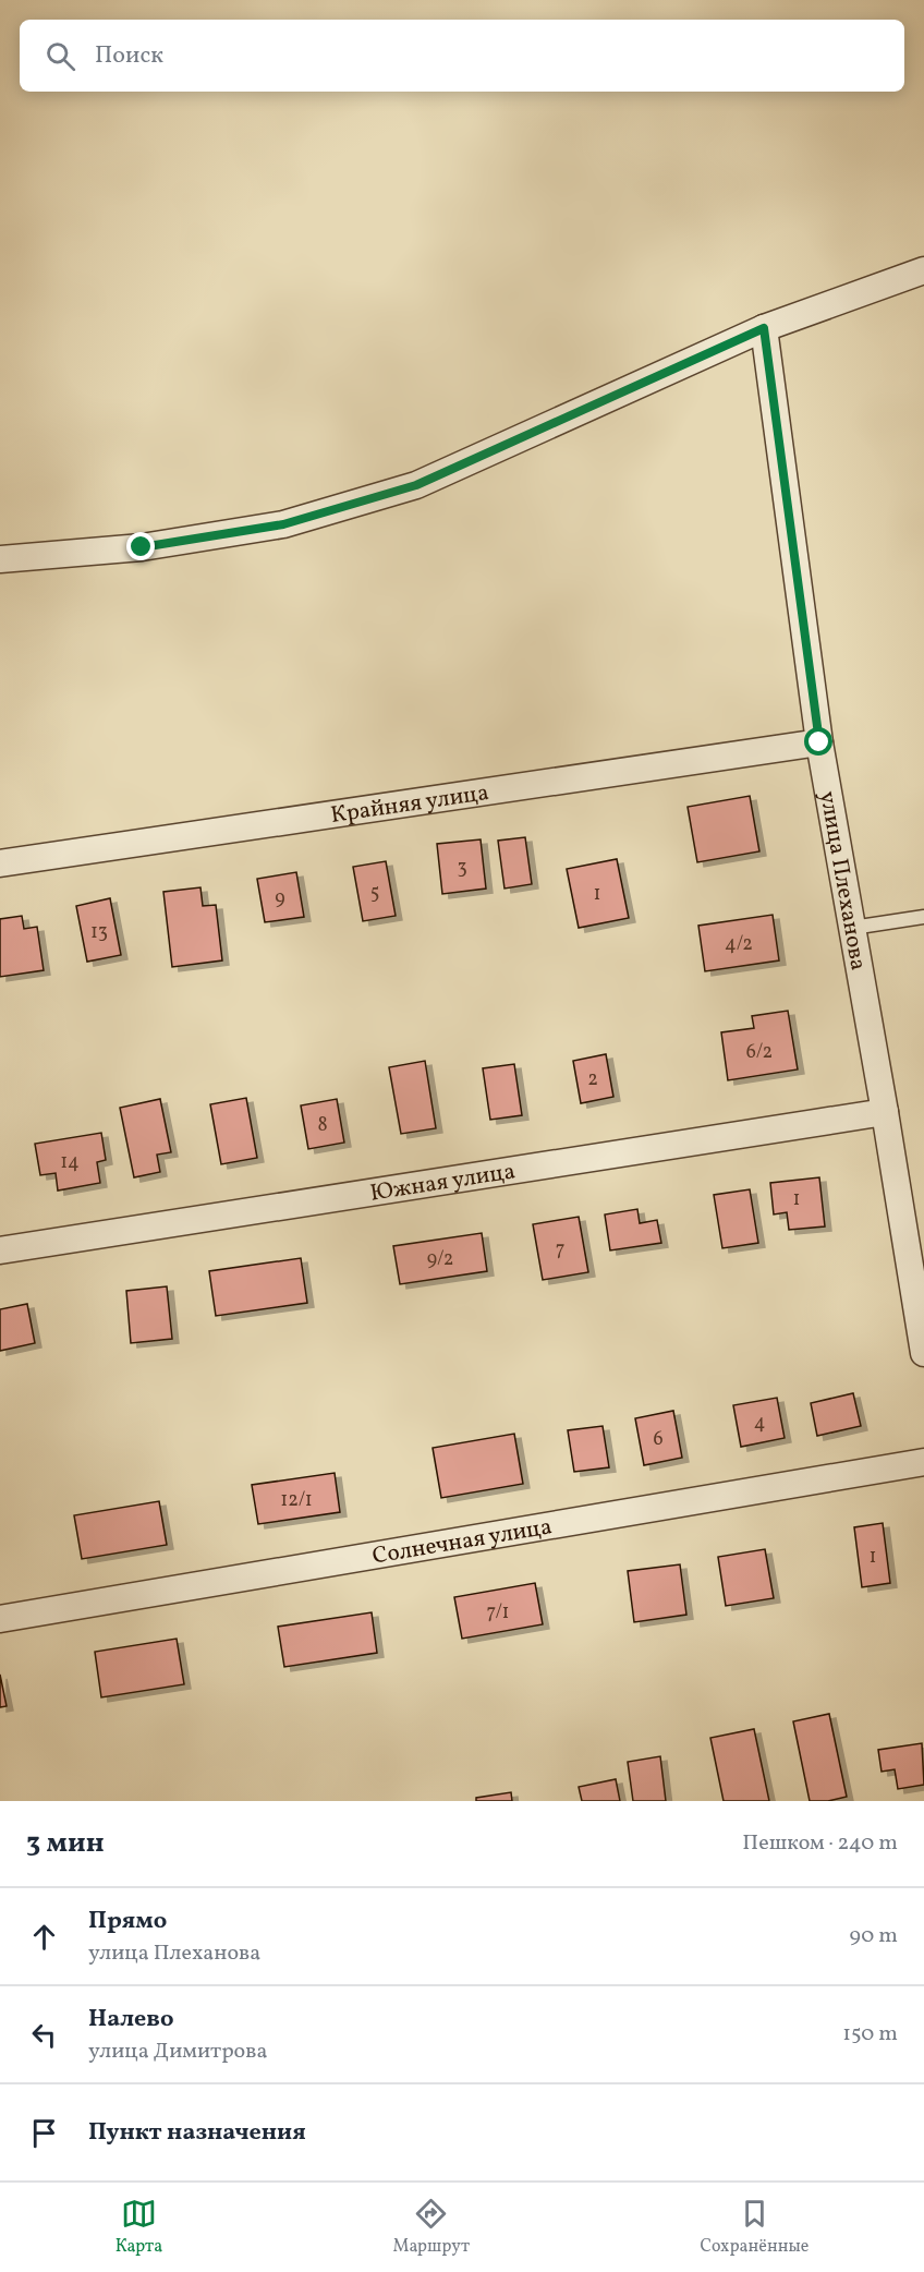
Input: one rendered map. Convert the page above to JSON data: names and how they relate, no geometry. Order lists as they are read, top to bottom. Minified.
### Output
{"streets":{"street":["Крайняя улица","улица Плеханова","Южная улица","Солнечная улица"]},"crossings":[["Крайняя улица","улица Плеханова"],["улица Плеханова","Южная улица"]],"house_numbers":["3","5","1","9","13","4/2","6/2","2","8","14","1","7","9/2","4","6","12/1","1","7/1"],"page":{"search":"Поиск","heading":["3 мин","Пешком · 240 m"],"list":[["Прямо","улица Плеханова","90 m"],["Налево","улица Димитрова","150 m"],"Пункт назначения"],"nav":["Карта","Маршрут","Сохранённые"]}}
